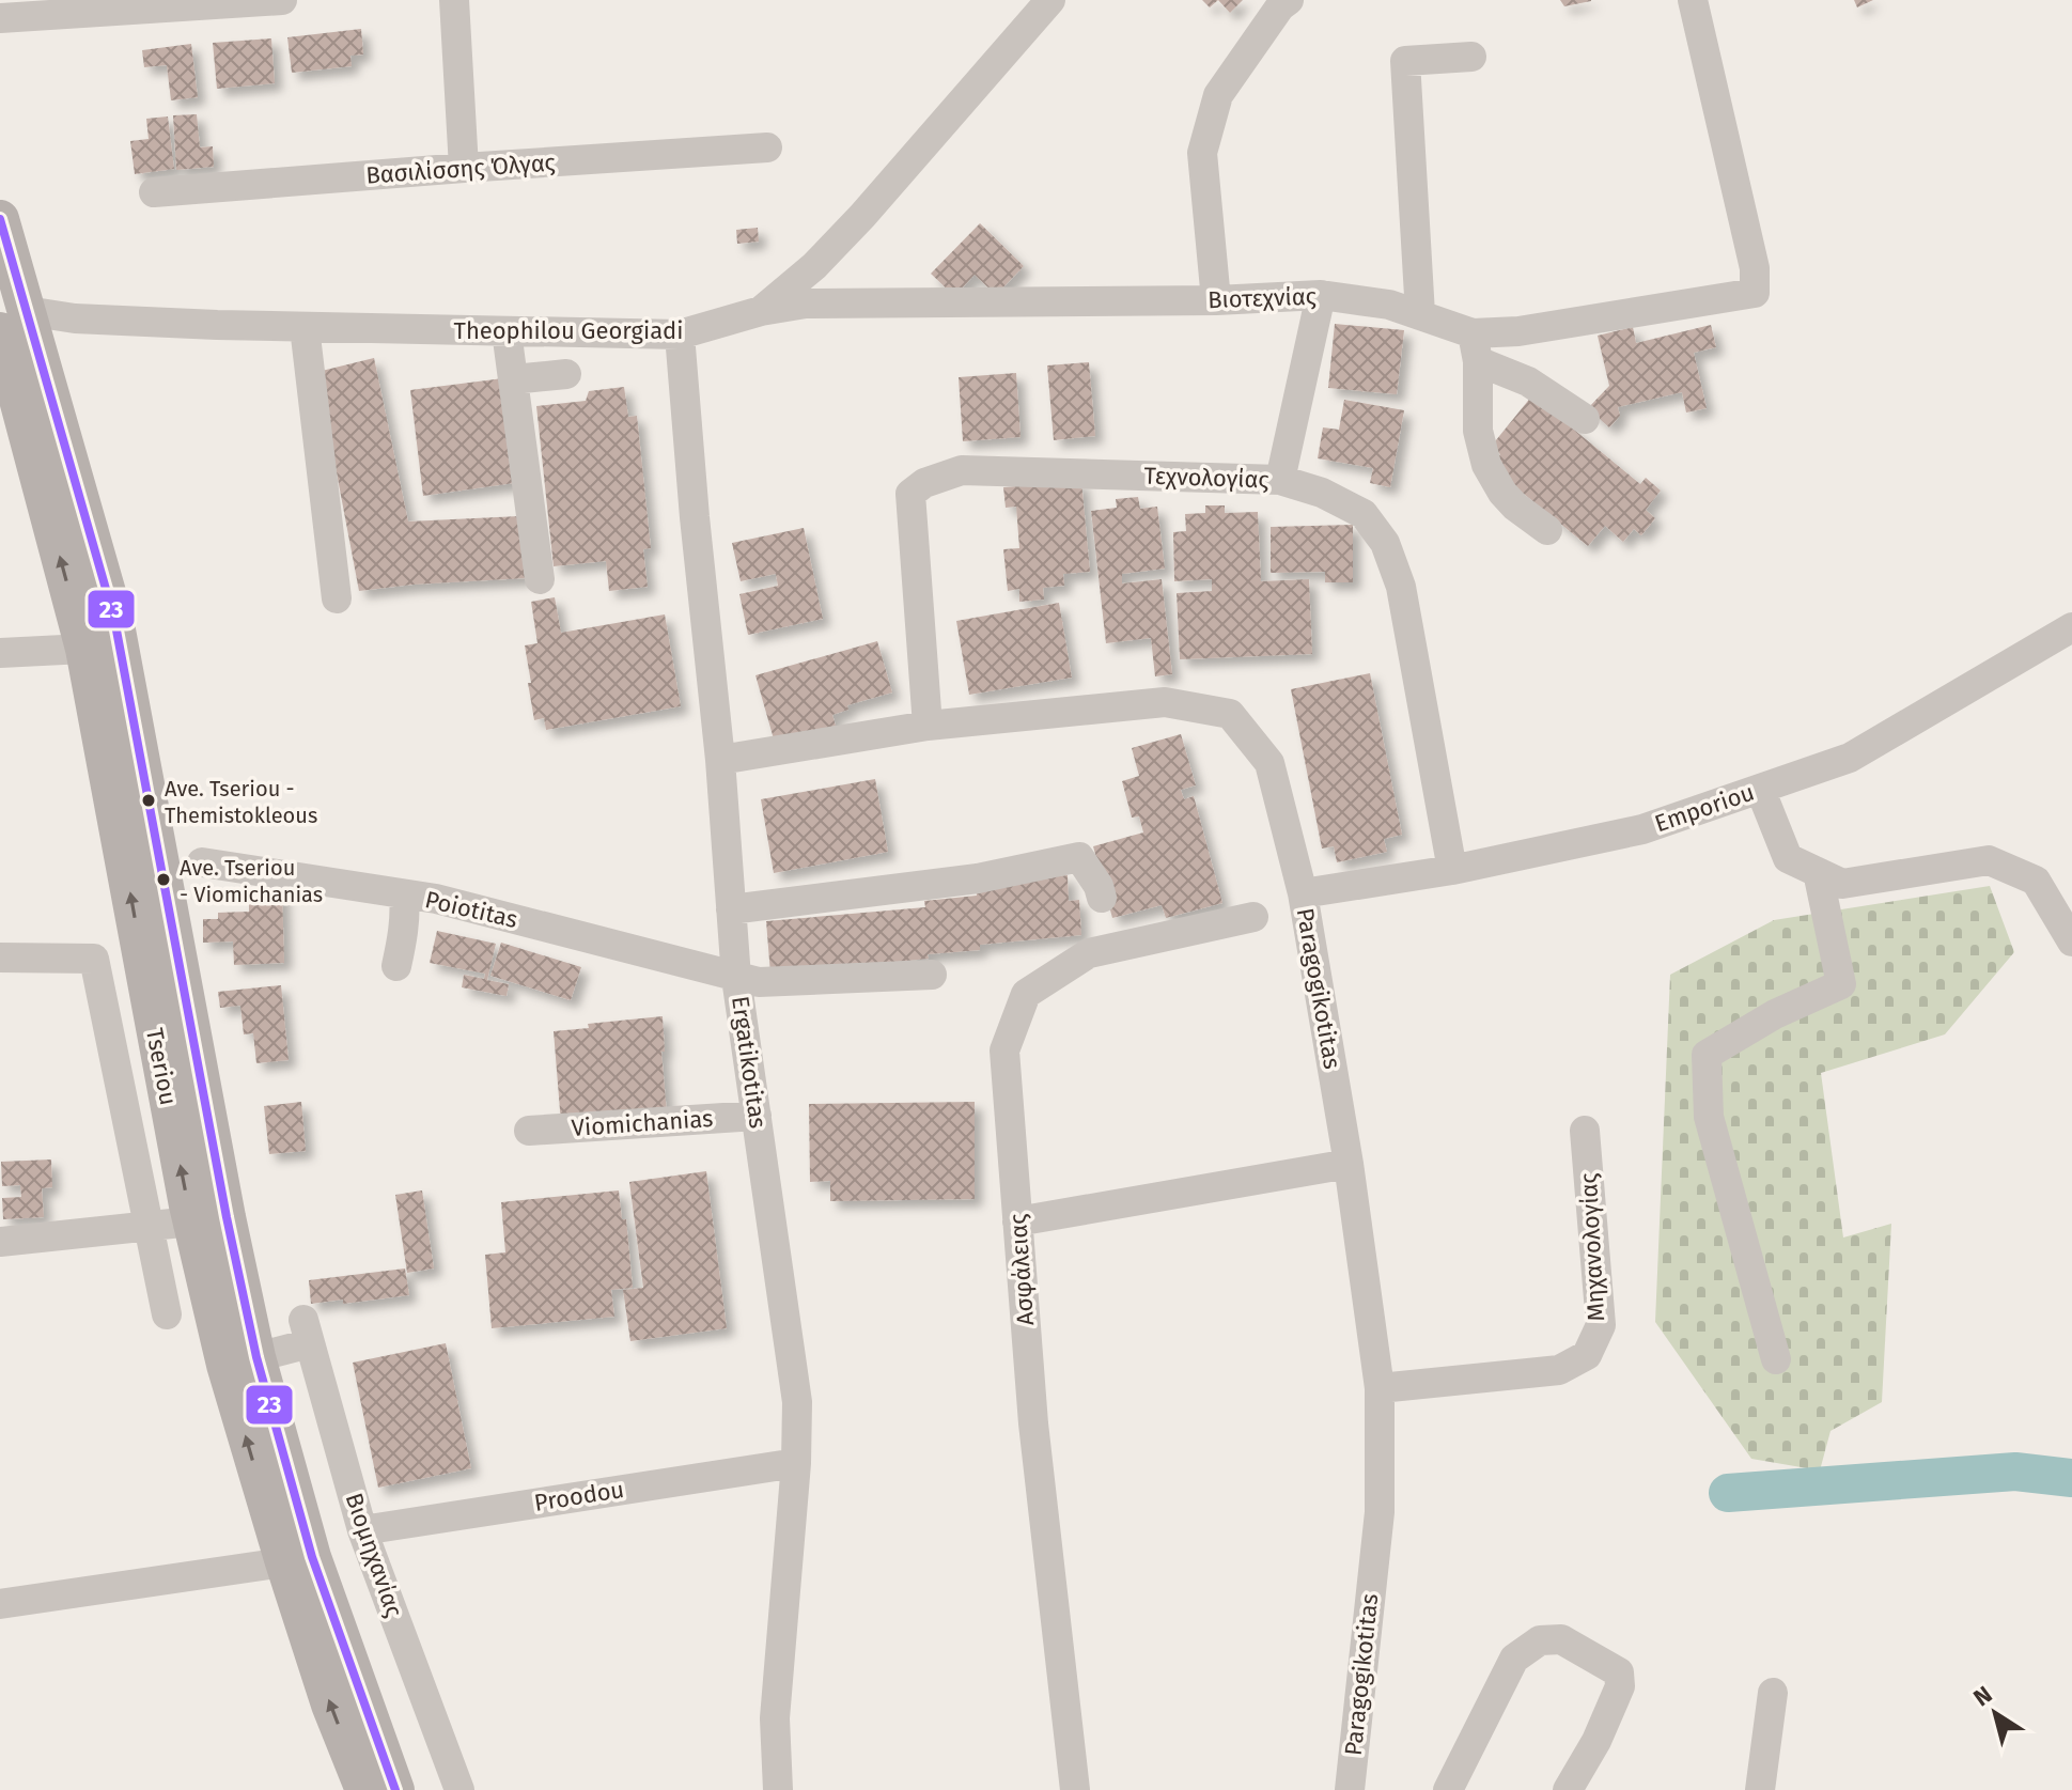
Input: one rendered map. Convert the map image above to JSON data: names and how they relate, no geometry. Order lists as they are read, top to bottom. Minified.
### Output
{"streets":{"main road":["Tseriou"],"street":["Βασιλίσσης Όλγας","Βιοτεχνίας","Theophilou Georgiadi","Τεχνολογίας","Emporiou","Poiotitas","Paragogikotitas","Ergatikotitas","Viomichanias","Μηχανολογίας","Ασφάλειας","Proodou","Βιομηχανίας"]},"crossings":[["Βιοτεχνίας","Theophilou Georgiadi"],["Theophilou Georgiadi","Ergatikotitas"],["Theophilou Georgiadi","Tseriou"],["Τεχνολογίας","Emporiou"],["Τεχνολογίας","Paragogikotitas"],["Emporiou","Paragogikotitas"],["Poiotitas","Ergatikotitas"],["Paragogikotitas","Ergatikotitas"],["Paragogikotitas","Μηχανολογίας"],["Ergatikotitas","Viomichanias"],["Ergatikotitas","Proodou"],["Tseriou","Βιομηχανίας"],["Proodou","Βιομηχανίας"]],"places":["Ave. Tseriou - Themistokleous","Ave. Tseriou - Viomichanias"],"lines":["transit line 23"],"north":"top left"}
